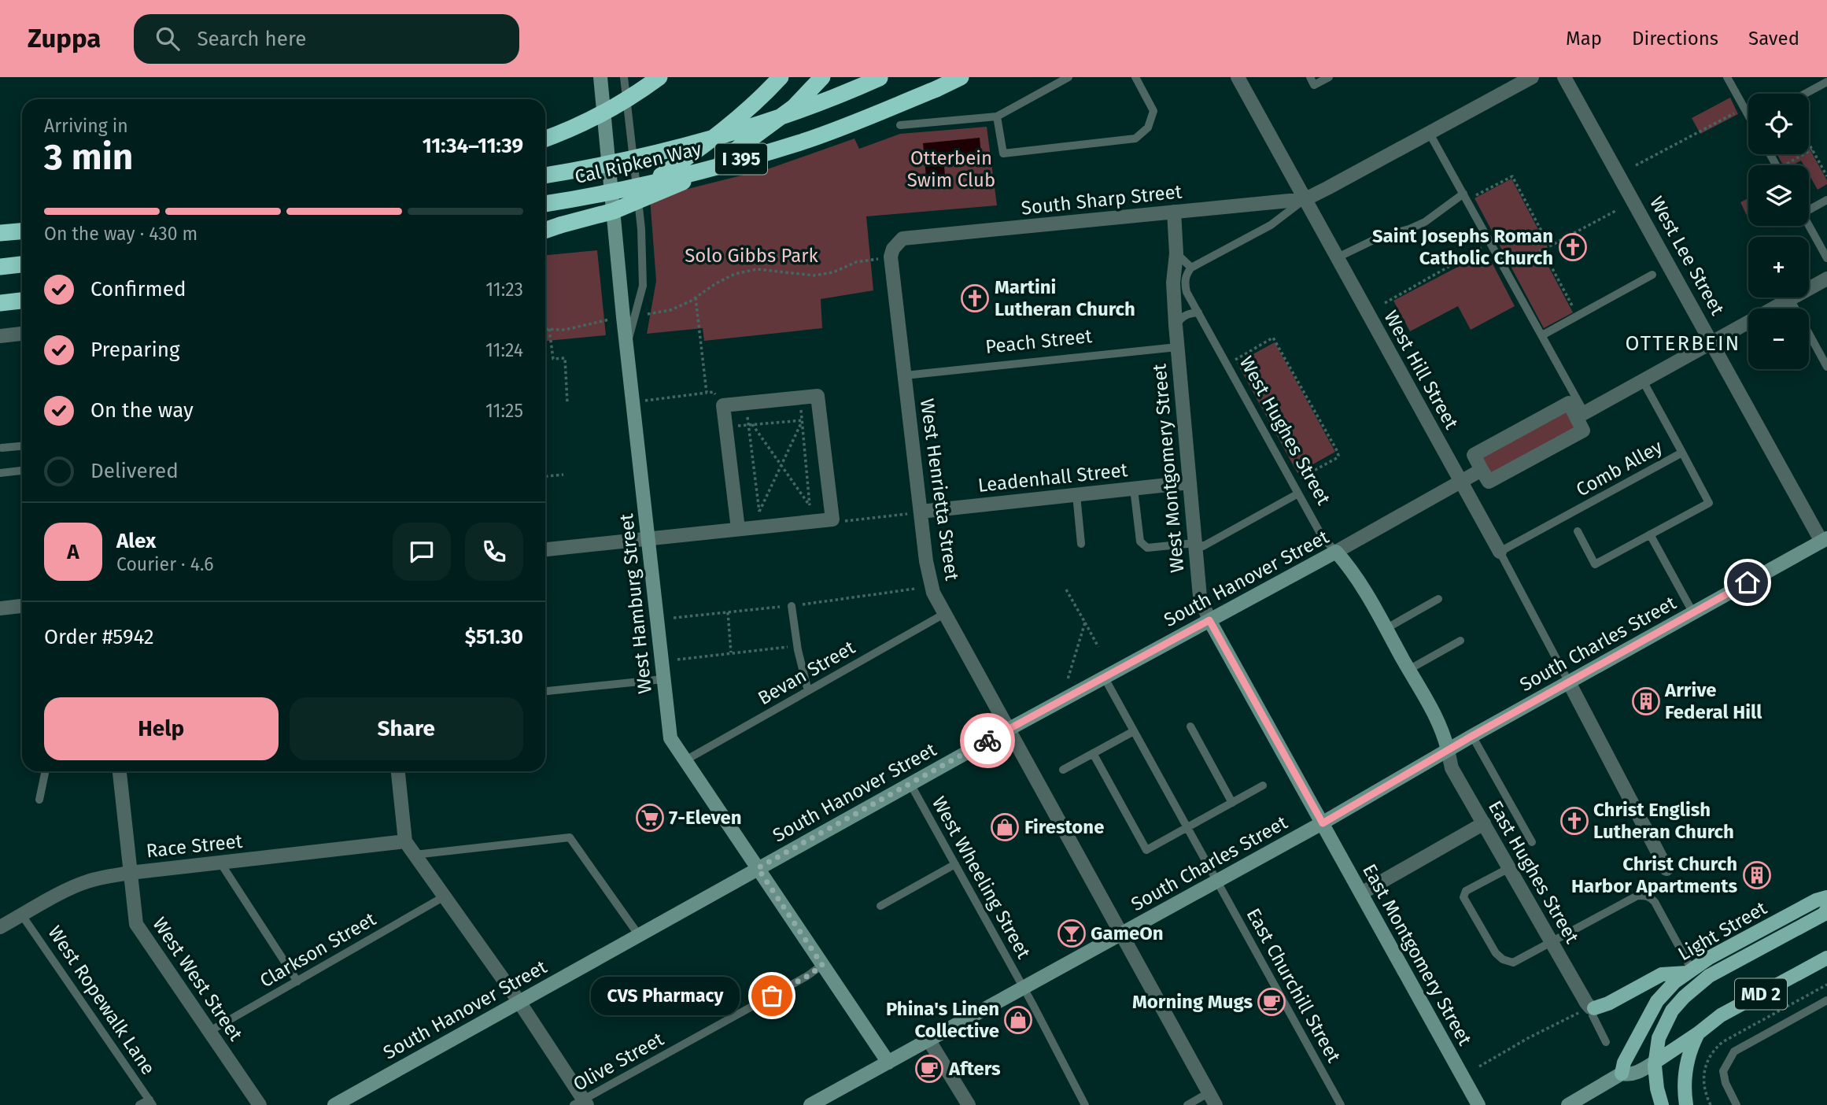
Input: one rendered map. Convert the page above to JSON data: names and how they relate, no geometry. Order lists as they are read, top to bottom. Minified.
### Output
{"streets":{"highway":["I 395","Cal Ripken Way"],"main road":["West Hughes Street","West Montgomery Street","South Hanover Street","West Hamburg Street","South Charles Street","Light Street","East Montgomery Street","MD 2"],"street":["South Sharp Street","West Lee Street","West Hill Street","Leadenhall Street","West Henrietta Street","Race Street","East Hughes Street","West West Street"],"lane":["Peach Street","Comb Alley","Bevan Street","West Wheeling Street","Clarkson Street","East Churchill Street","West Ropewalk Lane","Olive Street"]},"crossings":[["South Sharp Street","West Hill Street"],["South Sharp Street","West Hughes Street"],["South Sharp Street","West Montgomery Street"],["South Sharp Street","West Henrietta Street"],["West Lee Street","South Charles Street"],["Peach Street","West Montgomery Street"],["Peach Street","West Henrietta Street"],["West Hill Street","Comb Alley"],["West Hill Street","South Hanover Street"],["West Hill Street","South Charles Street"],["West Hughes Street","South Hanover Street"],["West Hughes Street","South Charles Street"],["West Hughes Street","East Hughes Street"],["West Montgomery Street","Leadenhall Street"],["West Montgomery Street","South Hanover Street"],["West Montgomery Street","South Charles Street"],["West Montgomery Street","East Montgomery Street"],["Leadenhall Street","West Henrietta Street"],["West Henrietta Street","South Hanover Street"],["West Henrietta Street","South Charles Street"],["West Henrietta Street","Bevan Street"],["South Hanover Street","West Hamburg Street"],["South Hanover Street","West Wheeling Street"],["South Hanover Street","East Churchill Street"],["West Hamburg Street","South Charles Street"],["West Hamburg Street","Bevan Street"],["West Hamburg Street","Olive Street"],["South Charles Street","East Hughes Street"],["South Charles Street","West Wheeling Street"],["South Charles Street","East Montgomery Street"],["South Charles Street","East Churchill Street"],["Race Street","West West Street"],["Race Street","West Ropewalk Lane"],["Light Street","MD 2"],["Clarkson Street","West West Street"]],"districts":["OTTERBEIN"],"parks":["Otterbein Swim Club","Solo Gibbs Park"],"places":{"church":["Saint Josephs Roman Catholic Church","Martini Lutheran Church","Christ English Lutheran Church"],"building":["Arrive Federal Hill","Christ Church Harbor Apartments"],"supermarket":["7-Eleven"],"shop":["Firestone","Phina's Linen Collective"],"bar":["GameOn"],"other":["CVS Pharmacy"],"cafe":["Morning Mugs","Afters"]},"page":{"header":"Zuppa","search":"Search here","nav":["Map","Directions","Saved"],"map_buttons":["+","−"],"heading":["3 min","Arriving in","11:34–11:39"],"panel":["Alex","Courier · 4.6","Order #5942","$51.30"],"bar":"On the way · 430 m","list":[["Confirmed","11:23"],["Preparing","11:24"],["On the way","11:25"],"Delivered"],"round":"A","buttons":["Help","Share"],"bubble":"CVS Pharmacy"}}
